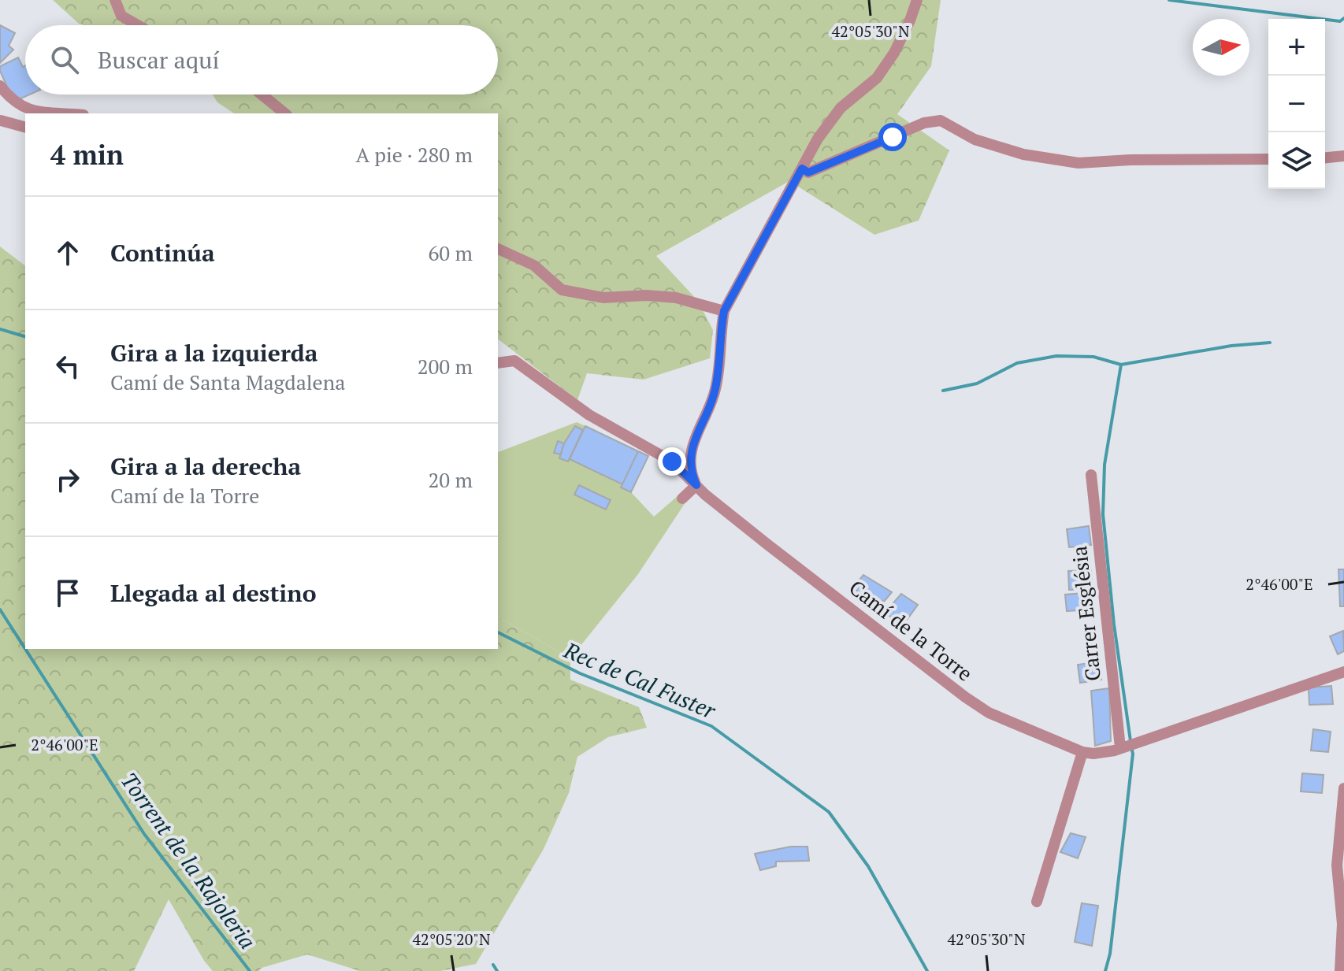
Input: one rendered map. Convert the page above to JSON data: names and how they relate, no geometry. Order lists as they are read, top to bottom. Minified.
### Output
{"streets":{"street":["Carrer Església","Camí de la Torre"]},"crossings":[["Carrer Església","Camí de la Torre"]],"water":["Rec de Cal Fuster","Torrent de la Rajoleria"],"north":"right","page":{"map_buttons":["+","−"],"search":"Buscar aquí","heading":["4 min","A pie · 280 m"],"list":[["Continúa","60 m"],["Gira a la izquierda","Camí de Santa Magdalena","200 m"],["Gira a la derecha","Camí de la Torre","20 m"],"Llegada al destino"]},"coordinates":["42°05'30\"N","2°46'00\"E","42°05'20\"N"]}
